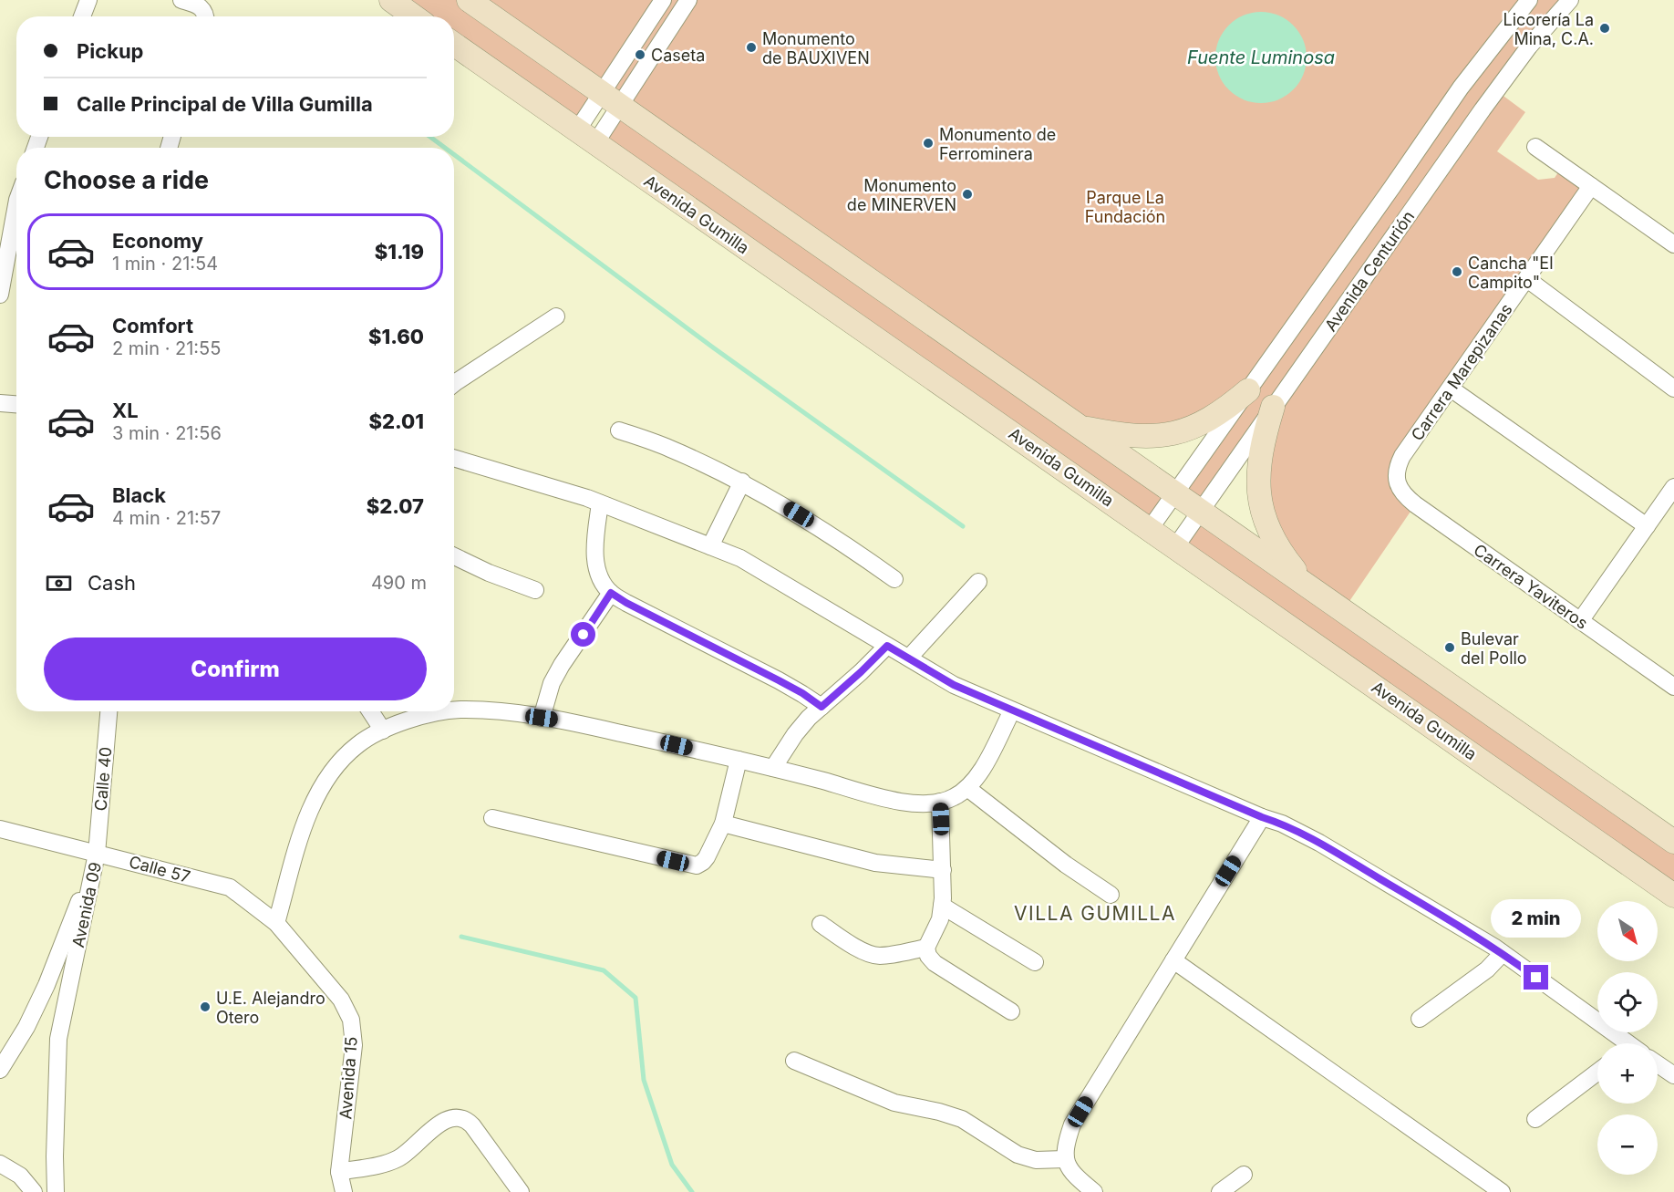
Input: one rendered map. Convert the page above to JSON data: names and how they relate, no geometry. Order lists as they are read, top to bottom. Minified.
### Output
{"streets":{"main road":["Avenida Gumilla"],"street":["Avenida Centurión","Carrera Marepizanas","Carrera Yaviteros","Calle 40","Calle 57","Avenida 09","Avenida 15"]},"crossings":[["Avenida Gumilla","Avenida Centurión"],["Carrera Marepizanas","Carrera Yaviteros"],["Calle 40","Calle 57"],["Calle 40","Avenida 09"],["Calle 57","Avenida 09"],["Calle 57","Avenida 15"]],"districts":["VILLA GUMILLA"],"water":["Fuente Luminosa"],"parks":["Parque La Fundación"],"places":["Licorería La Mina, C.A.","Monumento de BAUXIVEN","Caseta","Monumento de Ferrominera","Monumento de MINERVEN","Cancha \"El Campito\"","Bulevar del Pollo","U.E. Alejandro Otero"],"north":"bottom right","page":{"banner":["Pickup","Calle Principal de Villa Gumilla"],"heading":"Choose a ride","list":[{"name":"Economy","note":"1 min · 21:54","value":"$1.19"},{"name":"Comfort","note":"2 min · 21:55","value":"$1.60"},{"name":"XL","note":"3 min · 21:56","value":"$2.01"},{"name":"Black","note":"4 min · 21:57","value":"$2.07"}],"pay":["Cash","490 m"],"buttons":"Confirm","bubble":"2 min","map_buttons":["+","−"]}}
